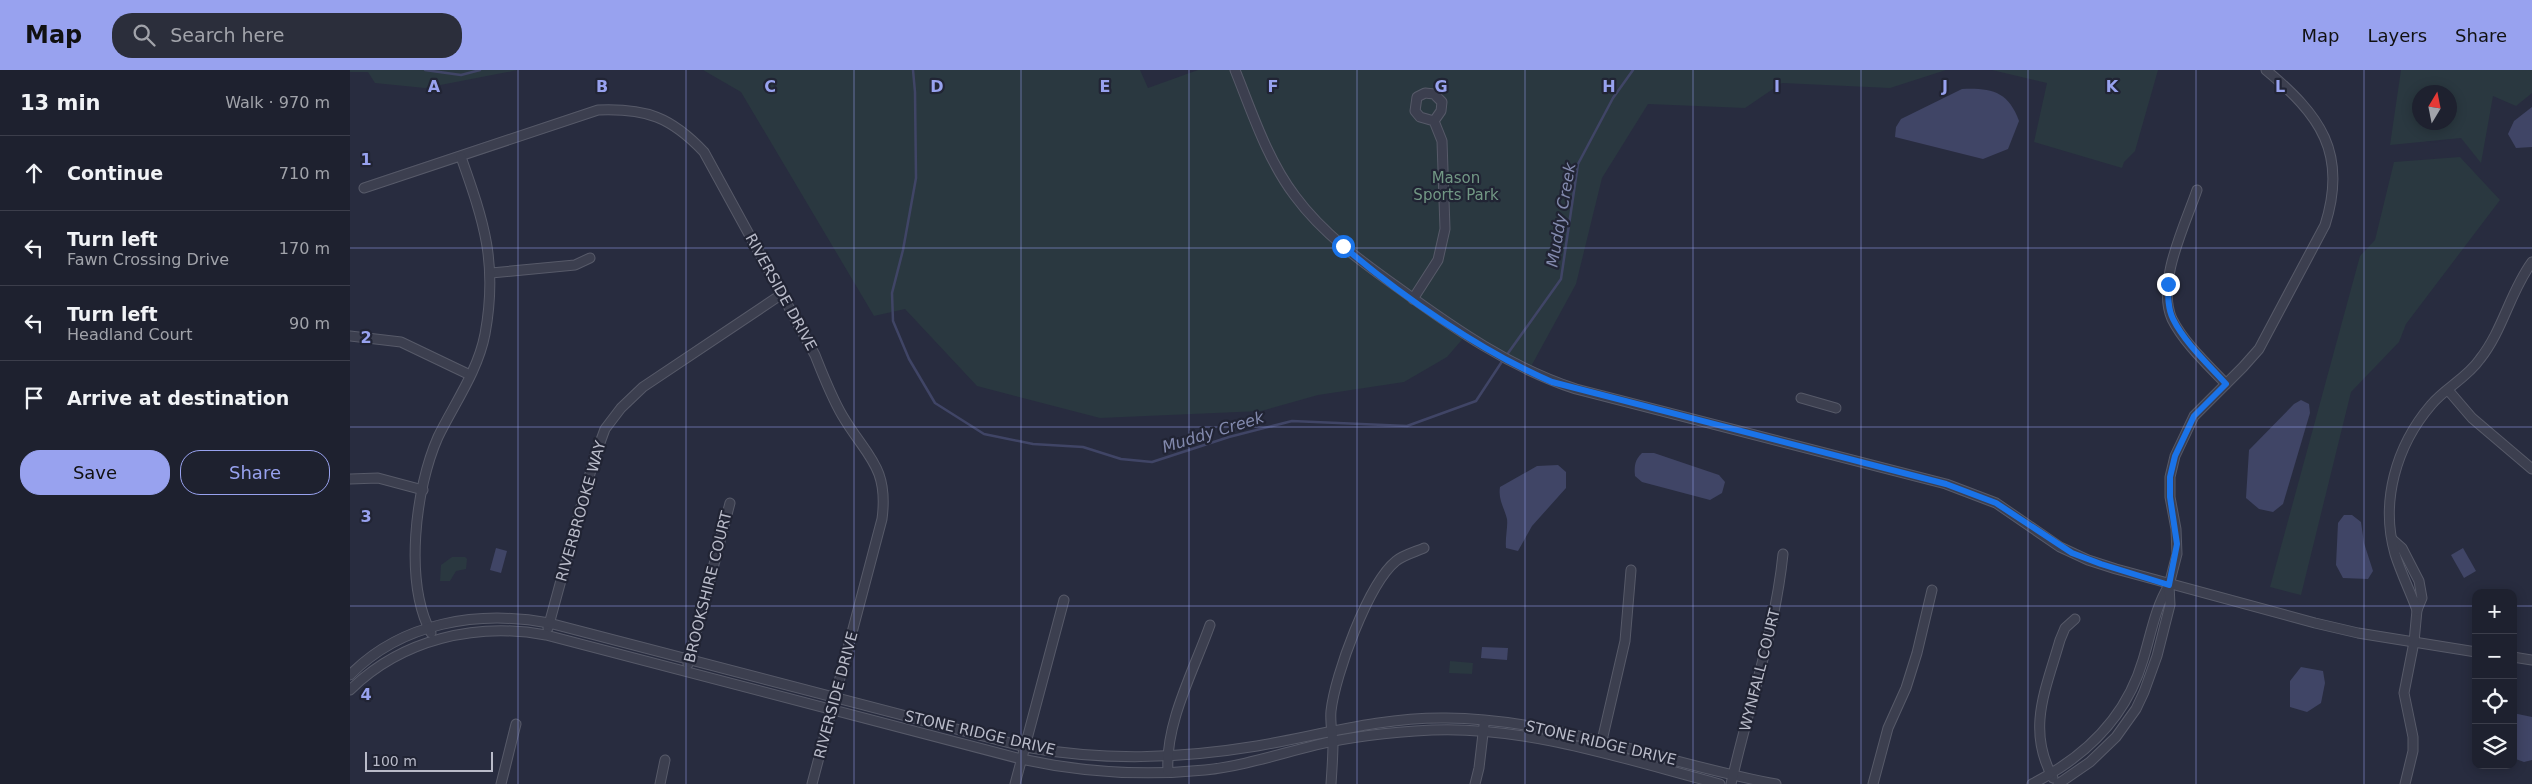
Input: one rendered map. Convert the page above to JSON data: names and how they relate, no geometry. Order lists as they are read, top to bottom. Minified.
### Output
{"streets":{"street":["RIVERSIDE DRIVE","RIVERBROOKE WAY","BROOKSHIRE COURT","WYNFALL COURT","STONE RIDGE DRIVE"]},"crossings":[["RIVERSIDE DRIVE","RIVERBROOKE WAY"],["RIVERSIDE DRIVE","STONE RIDGE DRIVE"],["RIVERBROOKE WAY","STONE RIDGE DRIVE"],["BROOKSHIRE COURT","STONE RIDGE DRIVE"],["WYNFALL COURT","STONE RIDGE DRIVE"]],"water":["Muddy Creek"],"parks":["Mason Sports Park"],"scale_bar":"100 m","north":"top","page":{"header":"Map","search":"Search here","nav":["Map","Layers","Share"],"heading":["13 min","Walk · 970 m"],"list":[["Continue","710 m"],["Turn left","Fawn Crossing Drive","170 m"],["Turn left","Headland Court","90 m"],"Arrive at destination"],"buttons":["Save","Share"],"map_buttons":["+","−"],"scale":"100 m"},"grid":{"columns":["A","B","C","D","E","F","G","H","I","J","K","L"],"rows":["1","2","3","4"]}}
